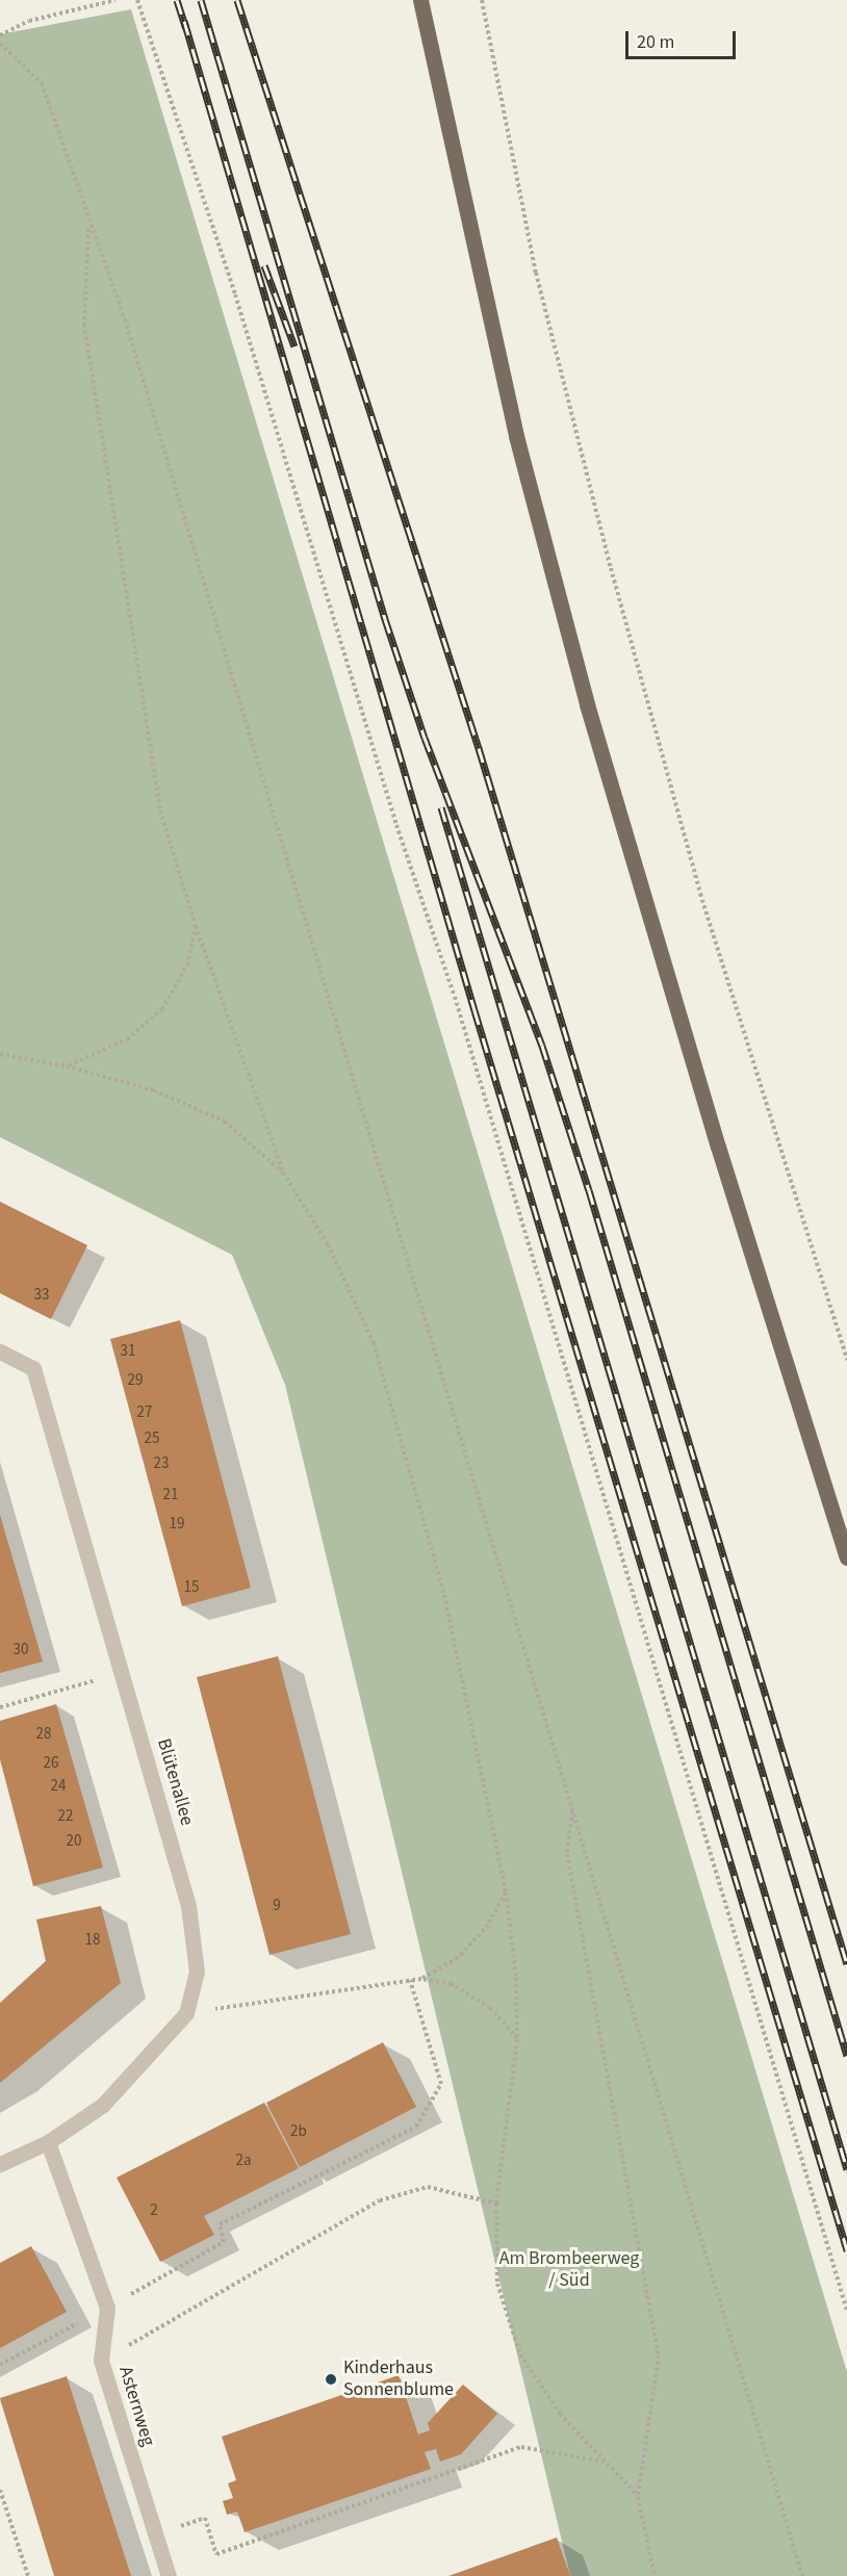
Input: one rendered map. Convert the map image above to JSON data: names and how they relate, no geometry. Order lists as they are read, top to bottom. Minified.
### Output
{"streets":{"street":["Blütenallee","Asternweg"]},"crossings":[["Blütenallee","Asternweg"]],"parks":["Am Brombeerweg / Süd"],"places":["Kinderhaus Sonnenblume"],"house_numbers":["33","31","29","27","25","23","21","19","15","30","28","26","24","22","20","9","18","2b","2a","2"],"scale_bar":"20 m"}
